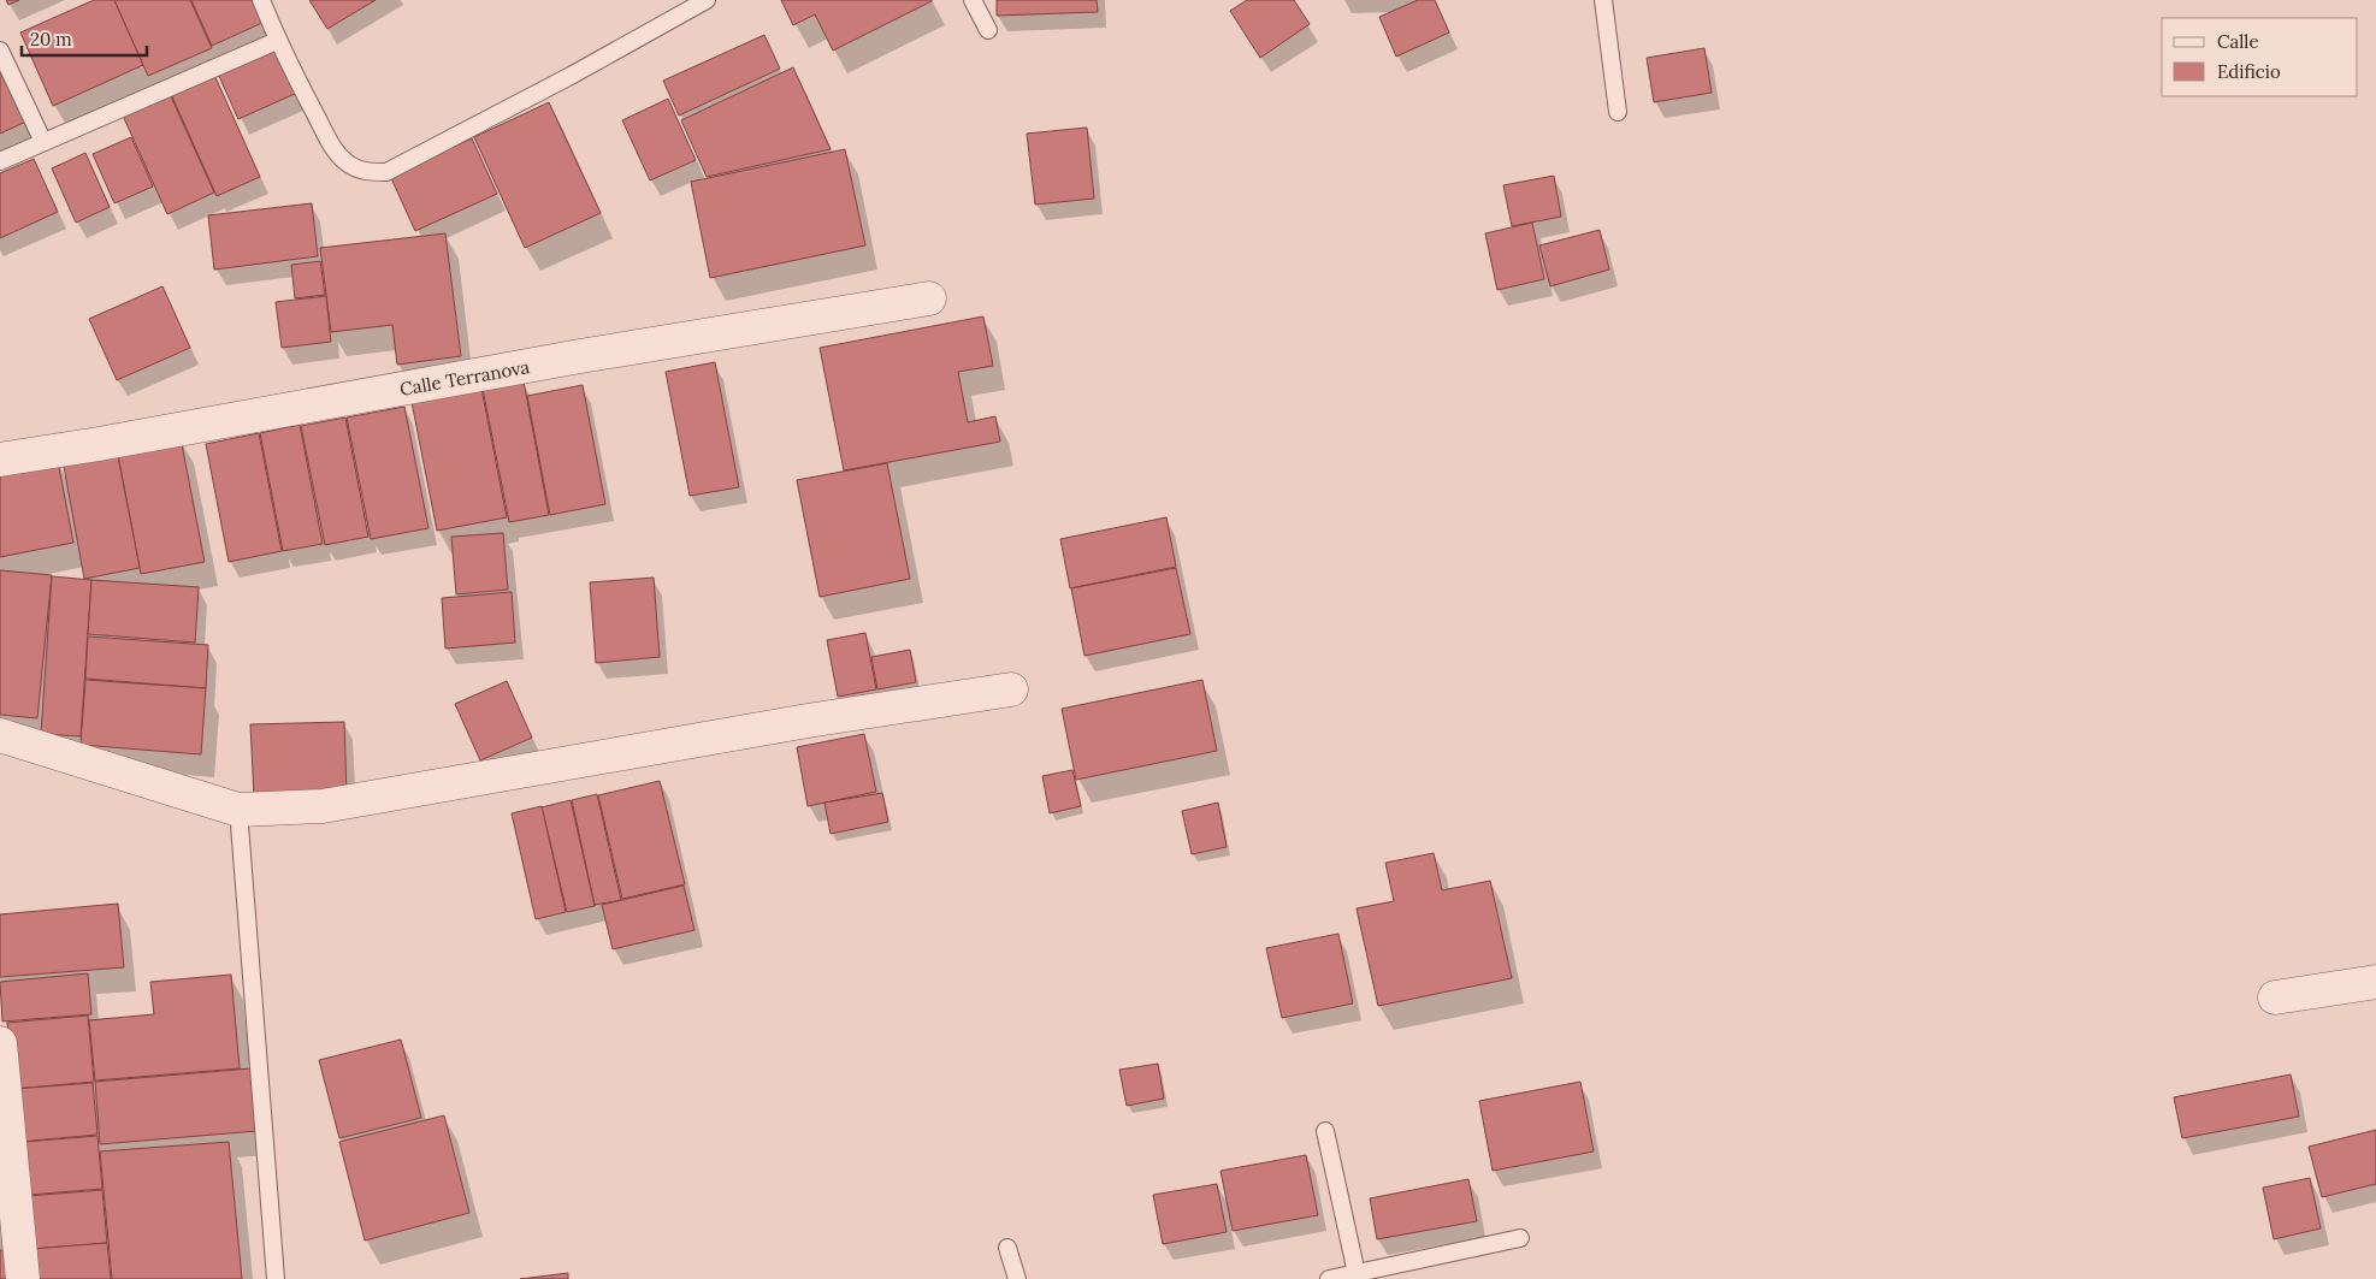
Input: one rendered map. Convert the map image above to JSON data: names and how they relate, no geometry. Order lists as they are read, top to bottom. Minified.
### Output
{"streets":{"street":["Calle Terranova"]},"legend":["Calle","Edificio"],"scale_bar":"20 m"}
